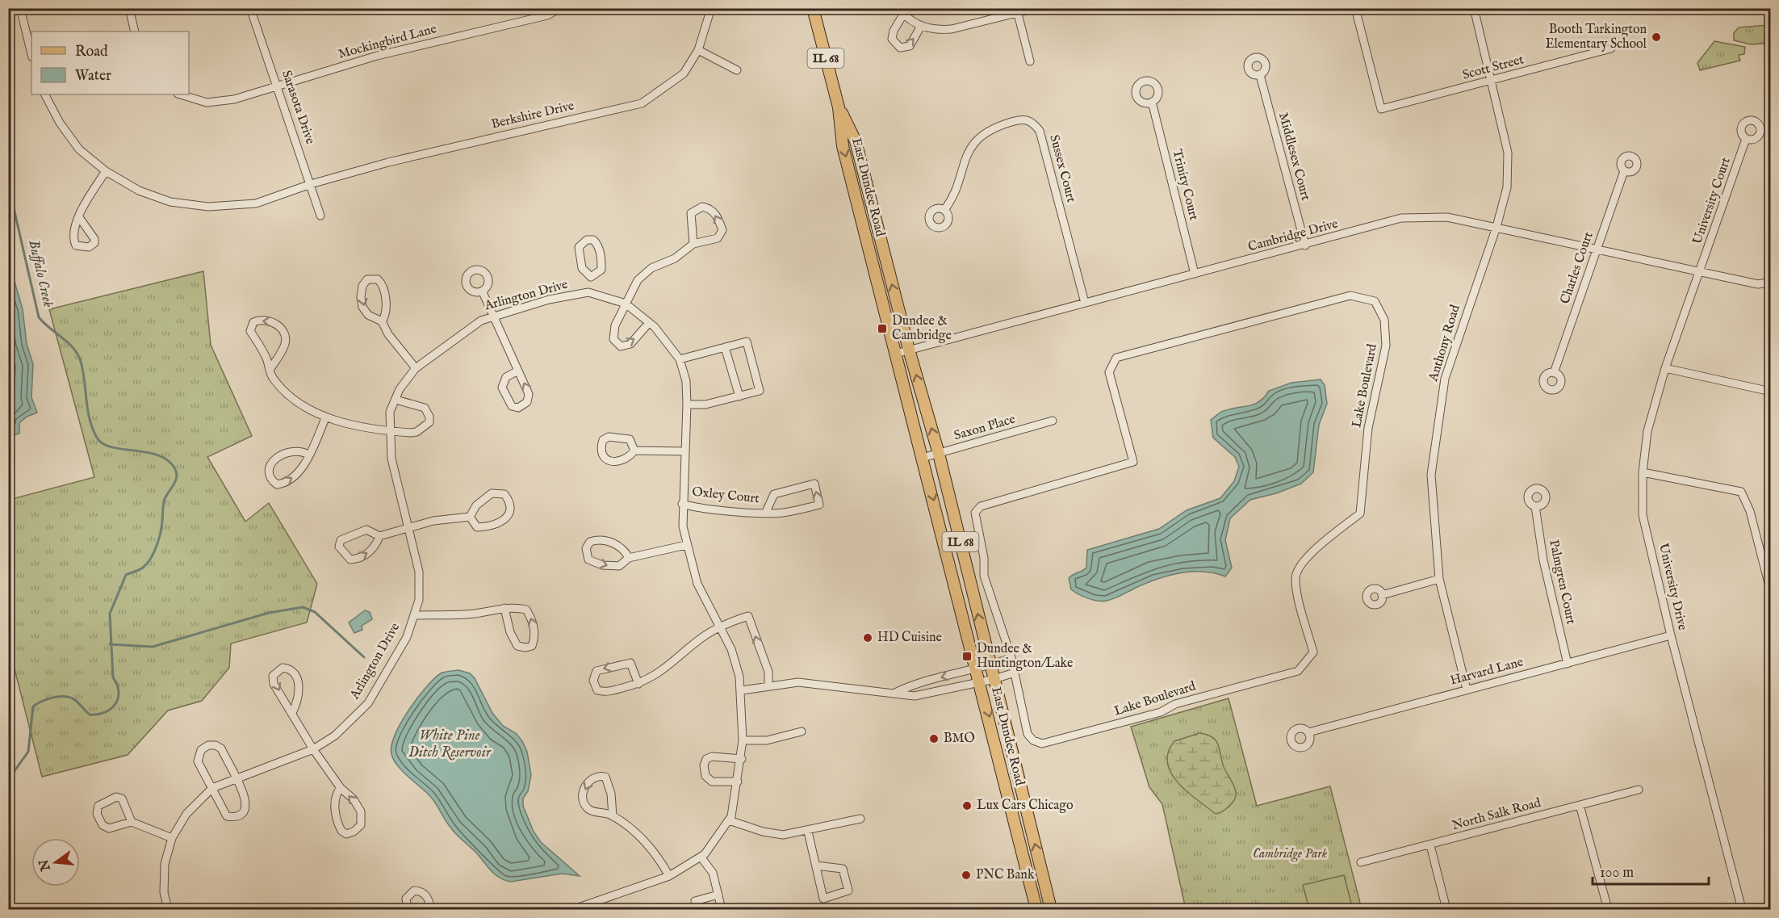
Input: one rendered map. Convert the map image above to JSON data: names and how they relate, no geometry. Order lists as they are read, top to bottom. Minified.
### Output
{"streets":{"main road":["IL 68","East Dundee Road"],"street":["Mockingbird Lane","Scott Street","Sarasota Drive","Berkshire Drive","Middlesex Court","Sussex Court","Trinity Court","University Court","Cambridge Drive","Charles Court","Arlington Drive","Anthony Road","Lake Boulevard","Saxon Place","Oxley Court","Palmgren Court","University Drive","Harvard Lane","North Salk Road"]},"crossings":[["Mockingbird Lane","Sarasota Drive"],["IL 68","East Dundee Road"],["Scott Street","Anthony Road"],["Sarasota Drive","Berkshire Drive"],["Middlesex Court","Cambridge Drive"],["Sussex Court","Cambridge Drive"],["Trinity Court","Cambridge Drive"],["East Dundee Road","Cambridge Drive"],["East Dundee Road","Saxon Place"],["University Court","Cambridge Drive"],["University Court","University Drive"],["Cambridge Drive","Charles Court"],["Cambridge Drive","Anthony Road"],["Cambridge Drive","University Drive"],["Arlington Drive","Oxley Court"],["Anthony Road","Harvard Lane"],["Palmgren Court","Harvard Lane"],["University Drive","Harvard Lane"]],"water":["Buffalo Creek","White Pine Ditch Reservoir"],"parks":["Cambridge Park"],"places":{"other":["Booth Tarkington Elementary School","HD Cuisine","BMO","Lux Cars Chicago","PNC Bank"],"transit":["Dundee & Cambridge","Dundee & Huntington/Lake"]},"legend":["Road","Water"],"scale_bar":"100 m","north":"left"}
